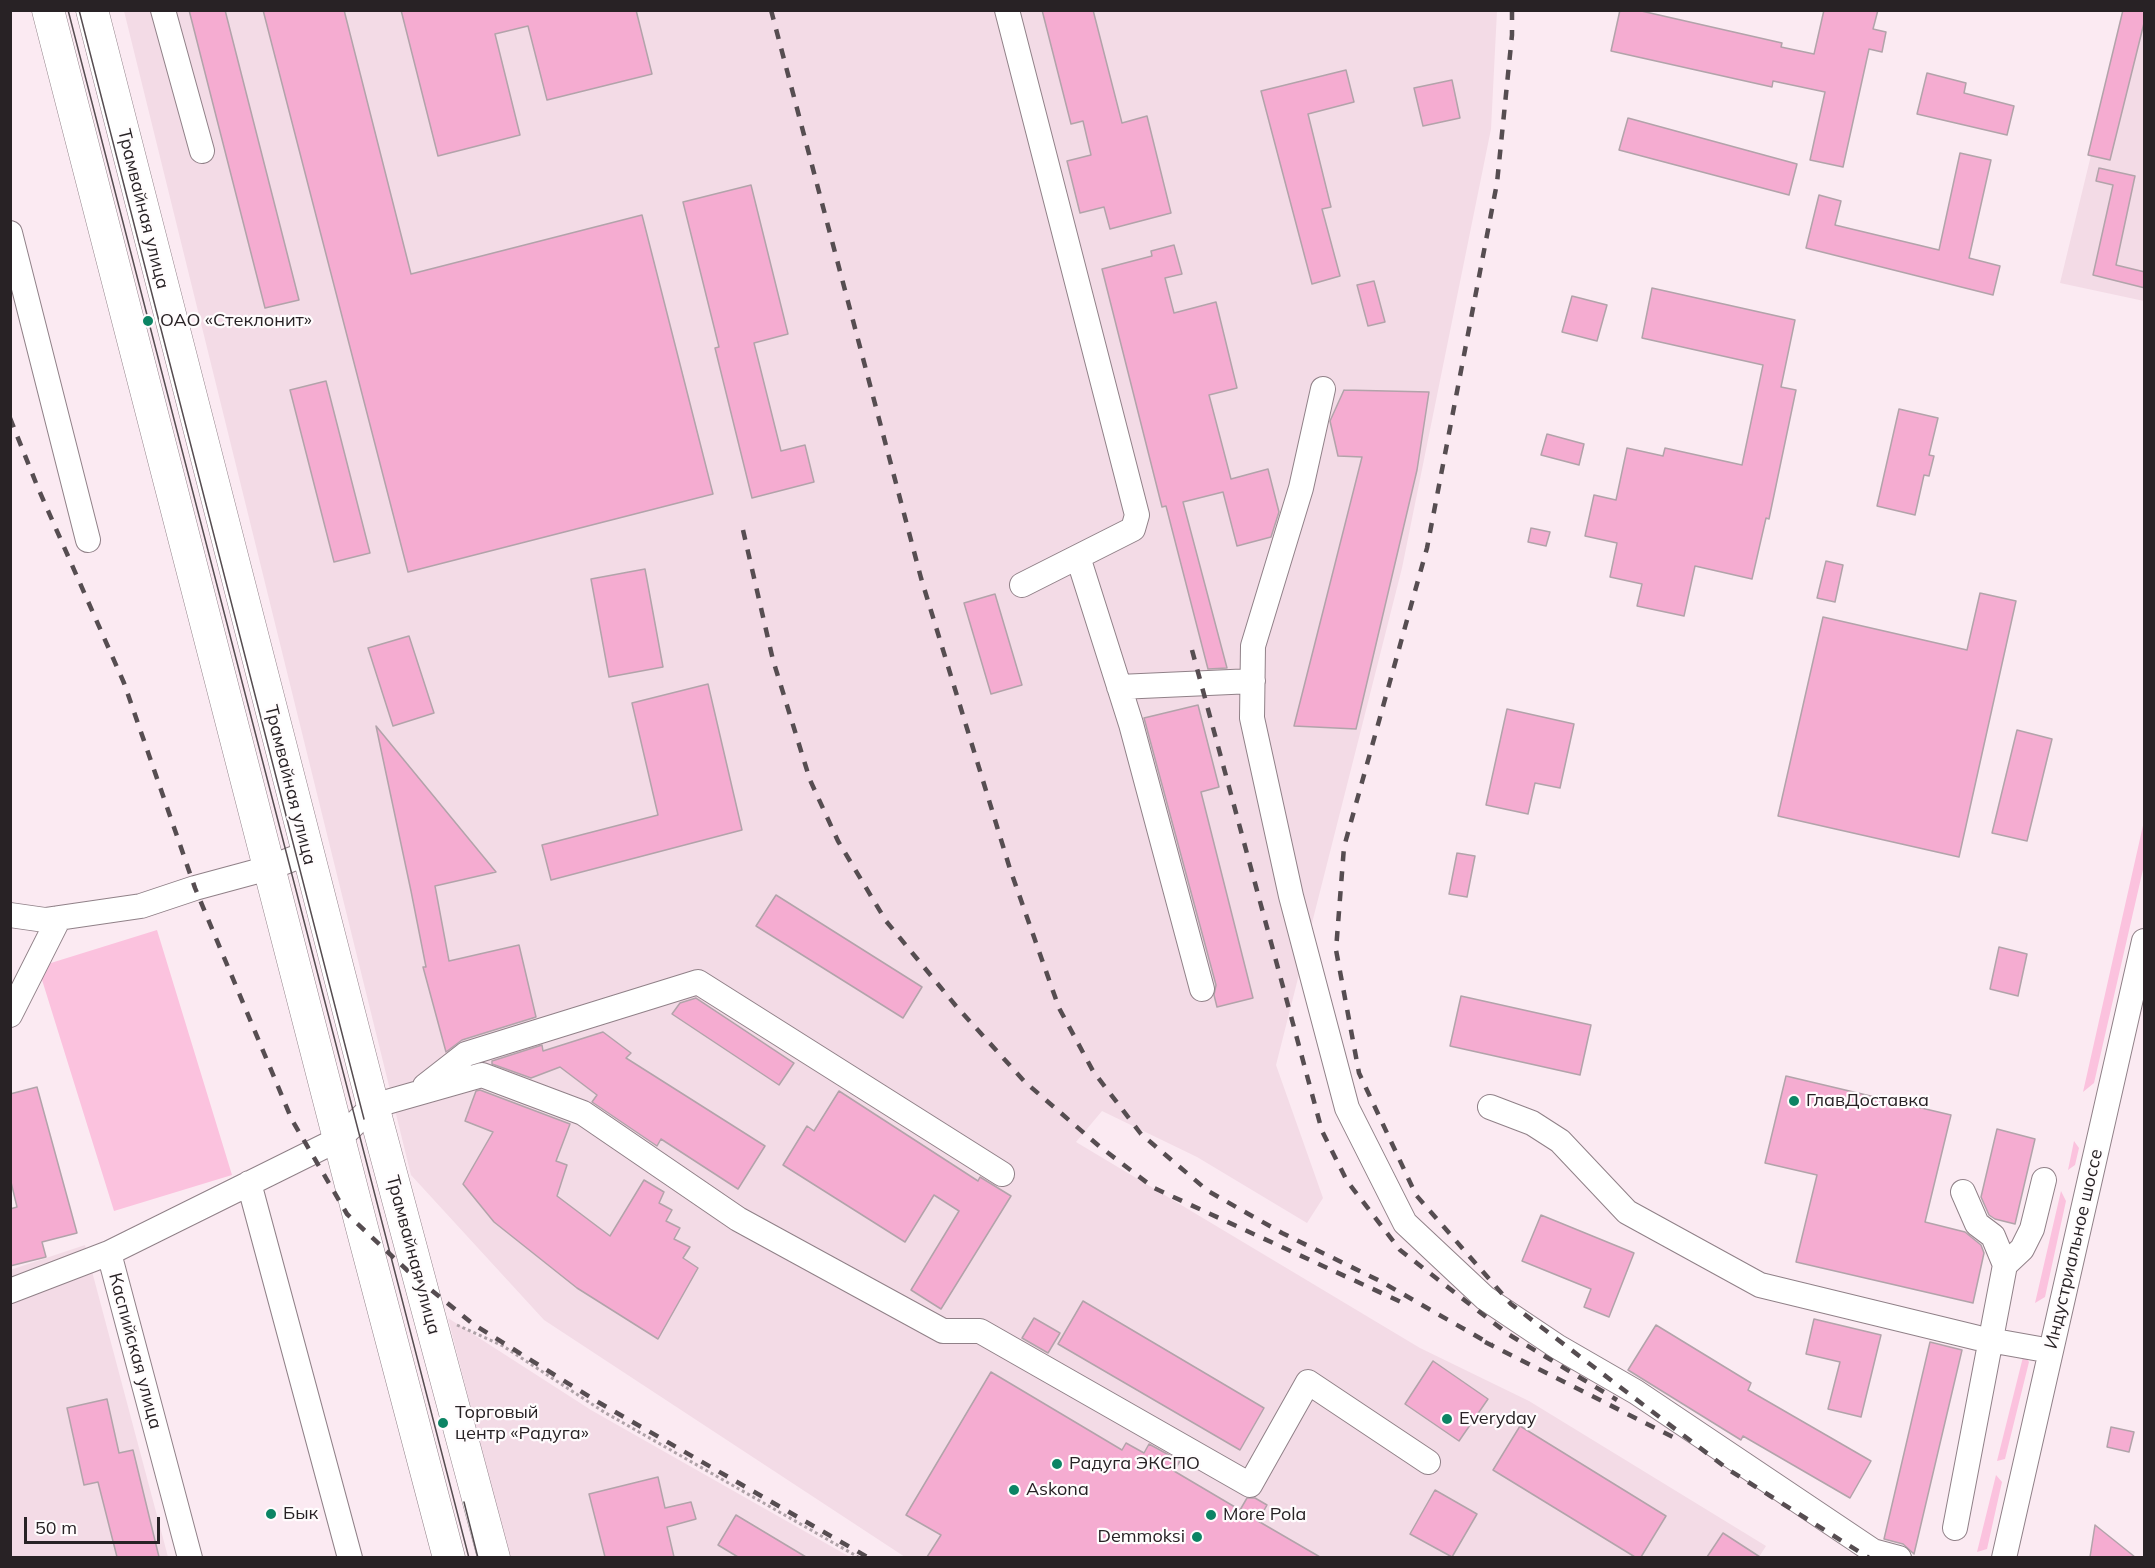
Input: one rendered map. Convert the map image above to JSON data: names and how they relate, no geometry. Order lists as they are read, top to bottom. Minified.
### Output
{"streets":{"main road":["Трамвайная улица"],"street":["Индустриальное шоссе","Каспийская улица"]},"crossings":[["Трамвайная улица","Каспийская улица"]],"places":["ОАО «Стеклонит»","ГлавДоставка","Everyday","Торговый центр «Радуга»","Радуга ЭКСПО","Askona","Бык","More Pola","Demmoksi"],"scale_bar":"50 m"}
